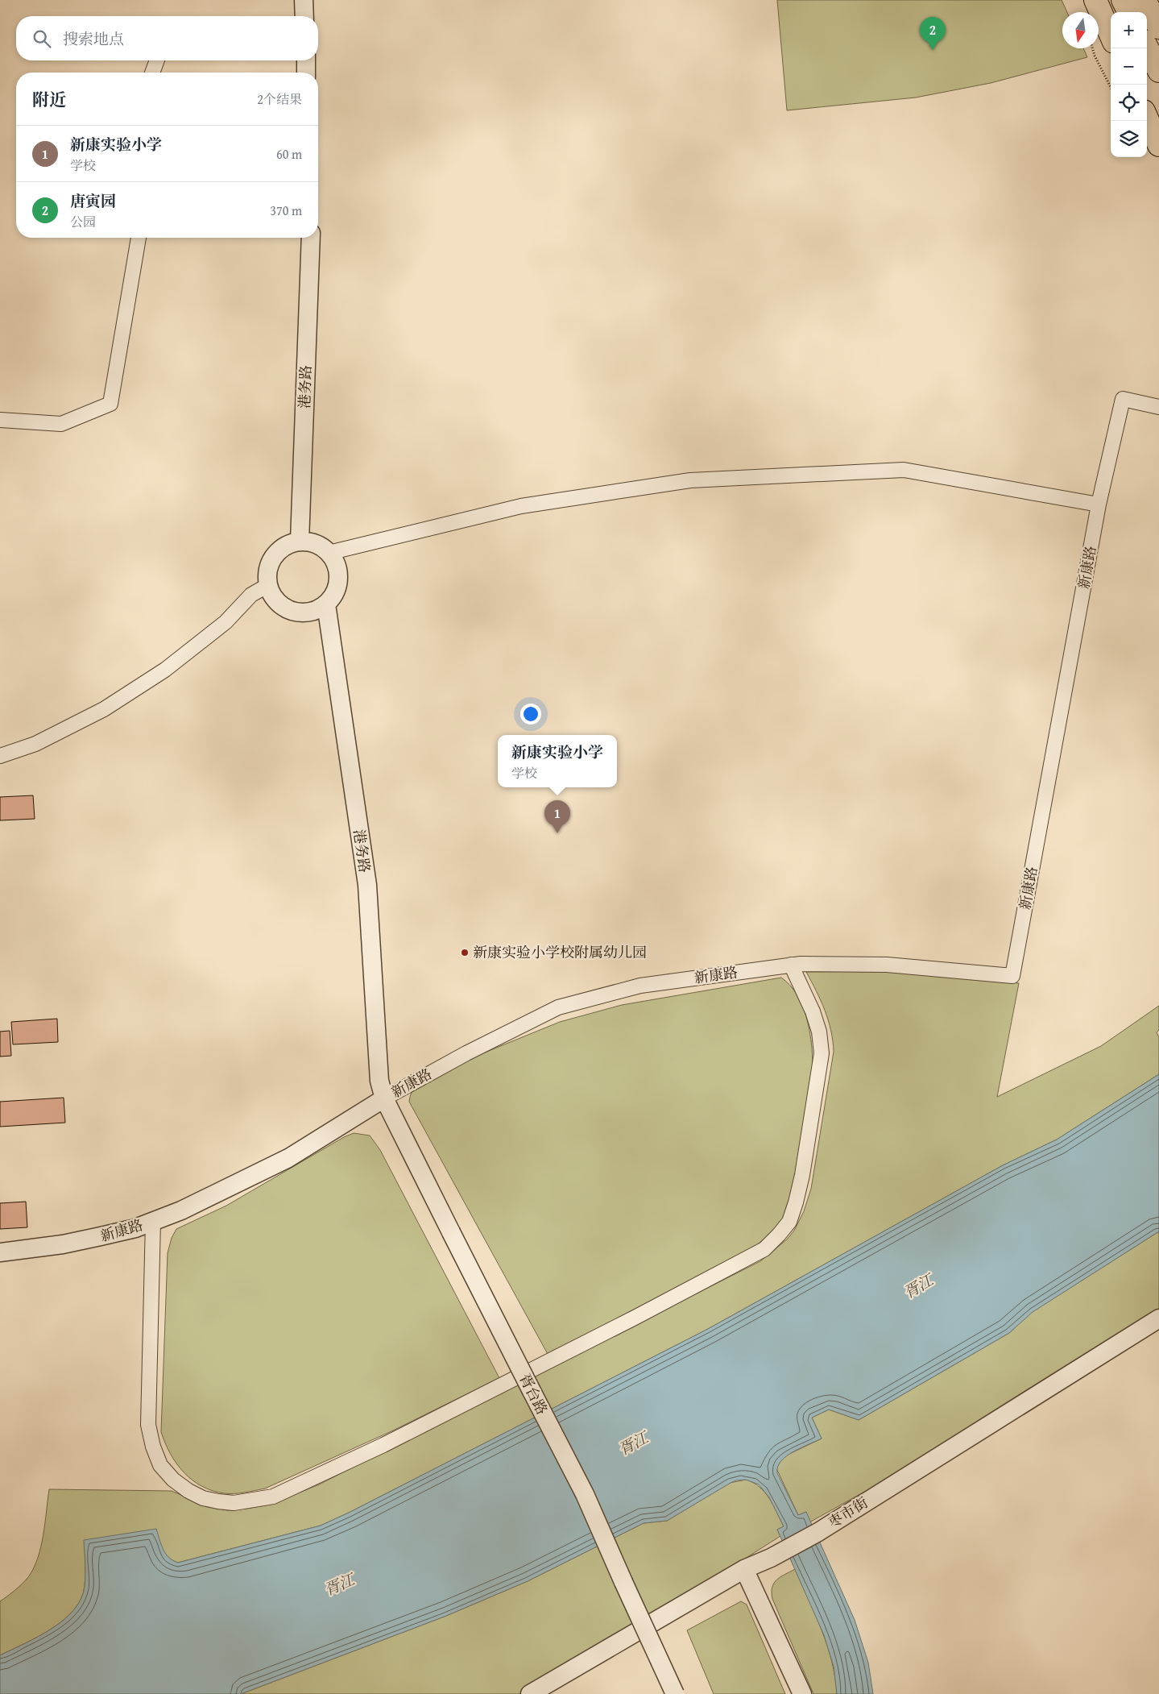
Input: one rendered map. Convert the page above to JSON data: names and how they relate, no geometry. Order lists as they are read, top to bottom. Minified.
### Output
{"streets":{"street":["港务路","新康路","胥台路","枣市街"]},"crossings":[["港务路","新康路"],["港务路","胥台路"],["新康路","胥台路"]],"water":["胥江"],"places":["新康实验小学校附属幼儿园"],"north":"bottom","page":{"map_buttons":["+","−"],"search":"搜索地点","pins":["2","1"],"heading":["附近","2个结果"],"list":[{"mark":"1","name":"新康实验小学","note":"学校","value":"60 m"},{"mark":"2","name":"唐寅园","note":"公园","value":"370 m"}],"popup":["新康实验小学","学校"]}}
